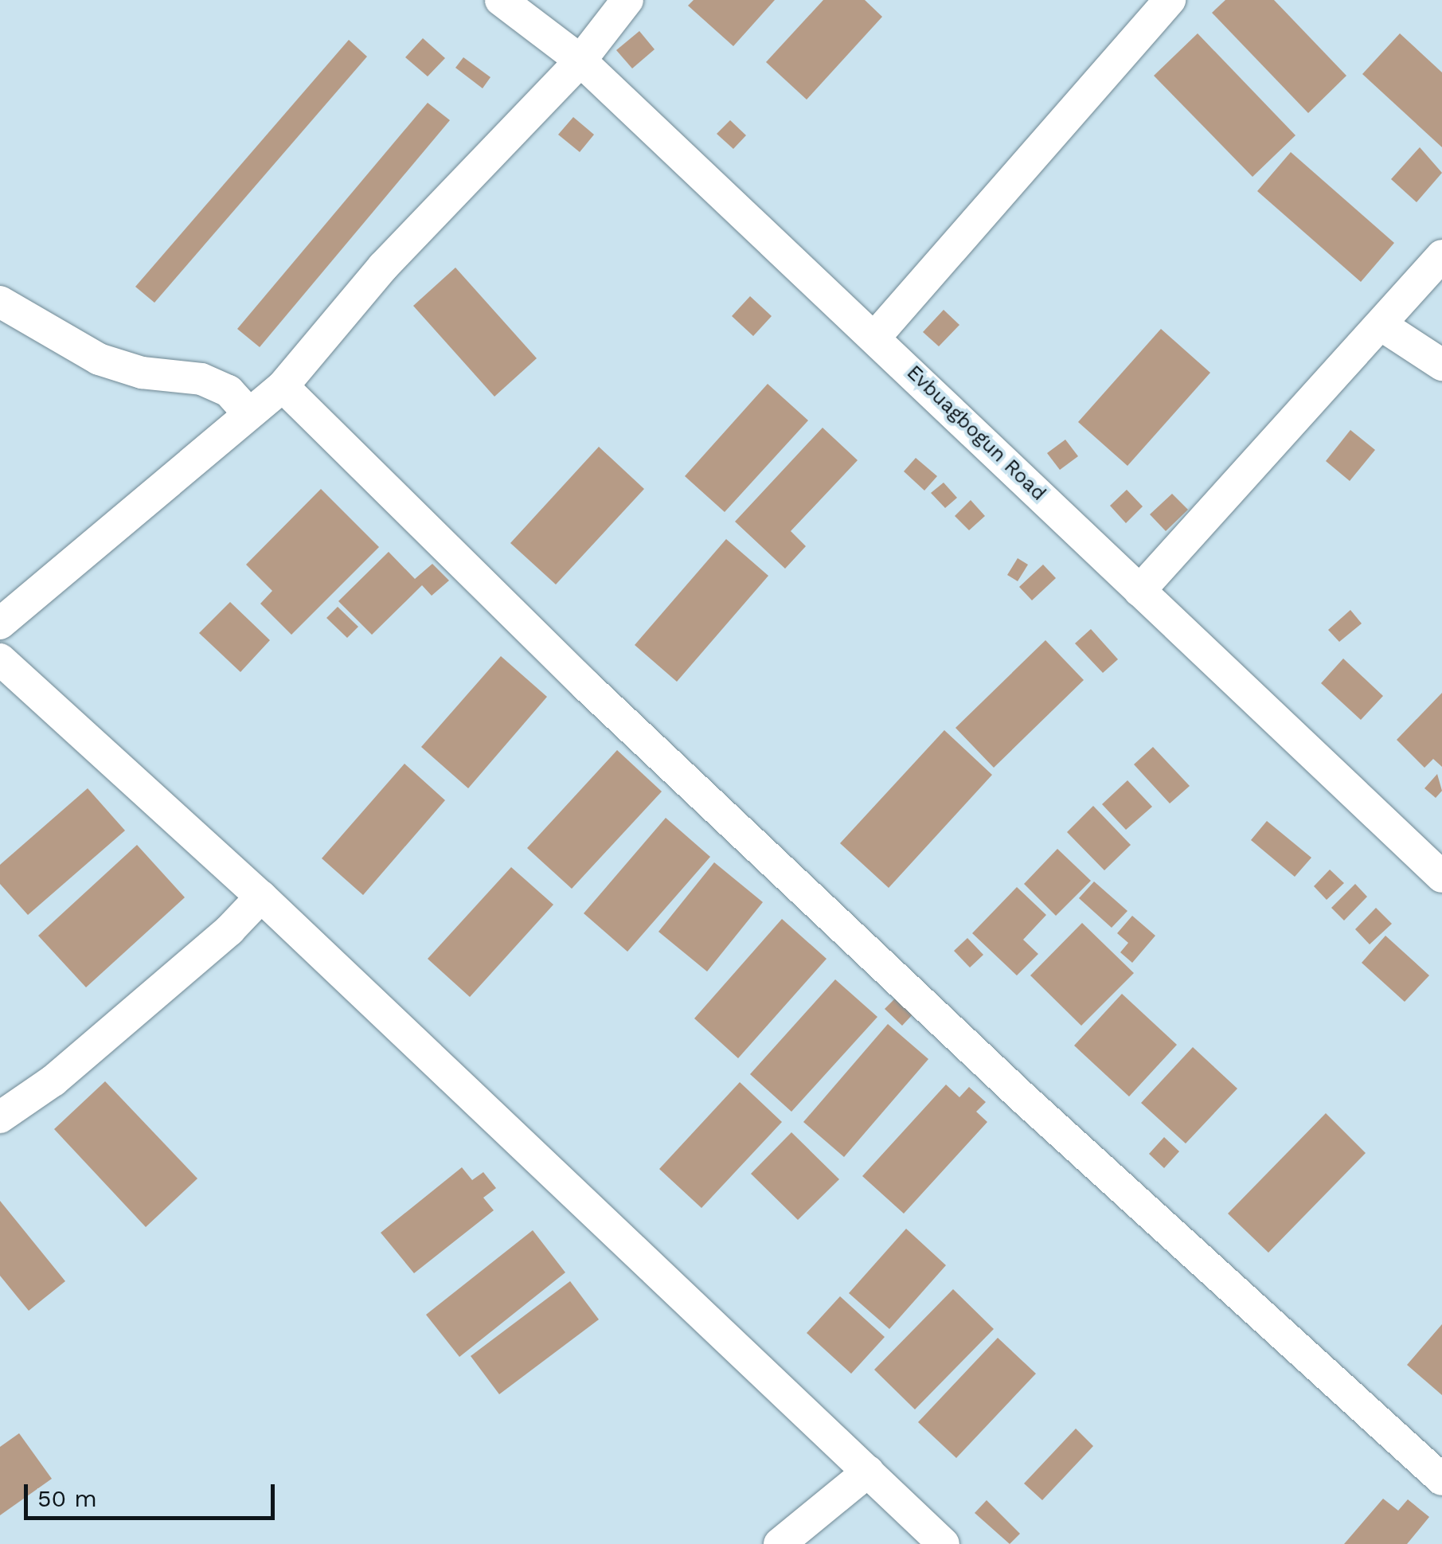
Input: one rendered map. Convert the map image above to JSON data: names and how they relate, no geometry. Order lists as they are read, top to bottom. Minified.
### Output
{"streets":{"street":["Evbuagbogun Road"]},"scale_bar":"50 m"}
